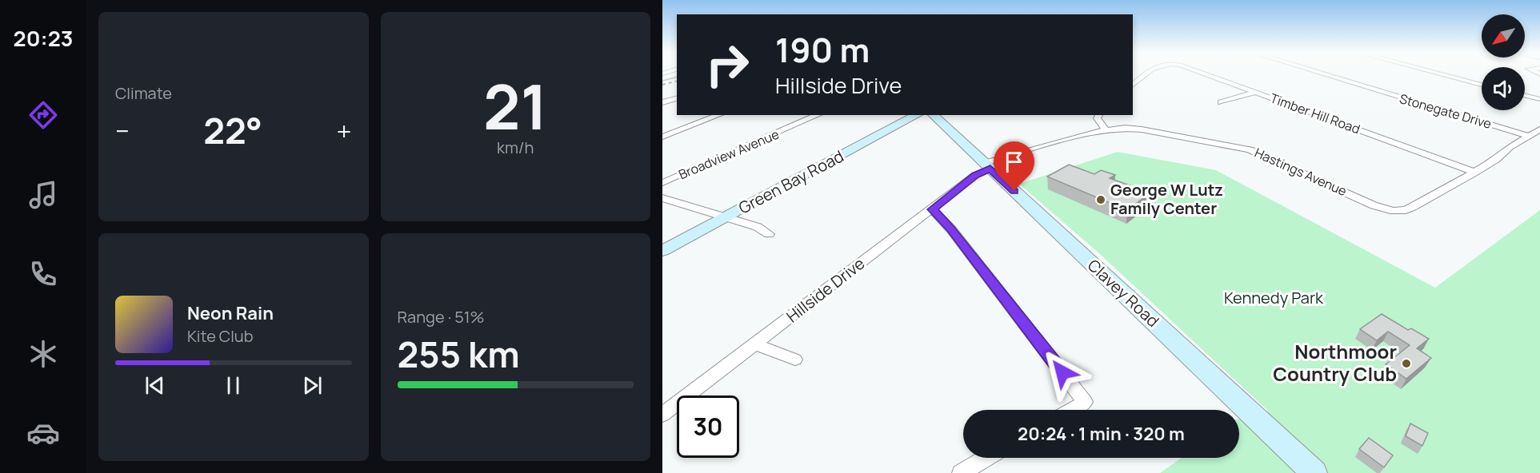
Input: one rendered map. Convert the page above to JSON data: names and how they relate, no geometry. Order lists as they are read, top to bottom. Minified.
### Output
{"streets":{"main road":["Green Bay Road","Clavey Road"],"street":["Stonegate Drive","Timber Hill Road","Broadview Avenue","Hastings Avenue","Hillside Drive"]},"crossings":[["Stonegate Drive","Hastings Avenue"],["Timber Hill Road","Hastings Avenue"],["Hastings Avenue","Hillside Drive"],["Hastings Avenue","Clavey Road"],["Hillside Drive","Clavey Road"]],"parks":["Kennedy Park"],"places":["George W Lutz Family Center","Northmoor Country Club"],"north":"bottom left","page":{"tabs":"20:23","tile":["Climate",["21","km/h"],["Range · 51%","255 km"]],"turn":["190 m","Hillside Drive"],"heat":["−","22°","+"],"song":["Neon Rain","Kite Club"],"limit":"30","trip":"20:24 · 1 min · 320 m"}}
